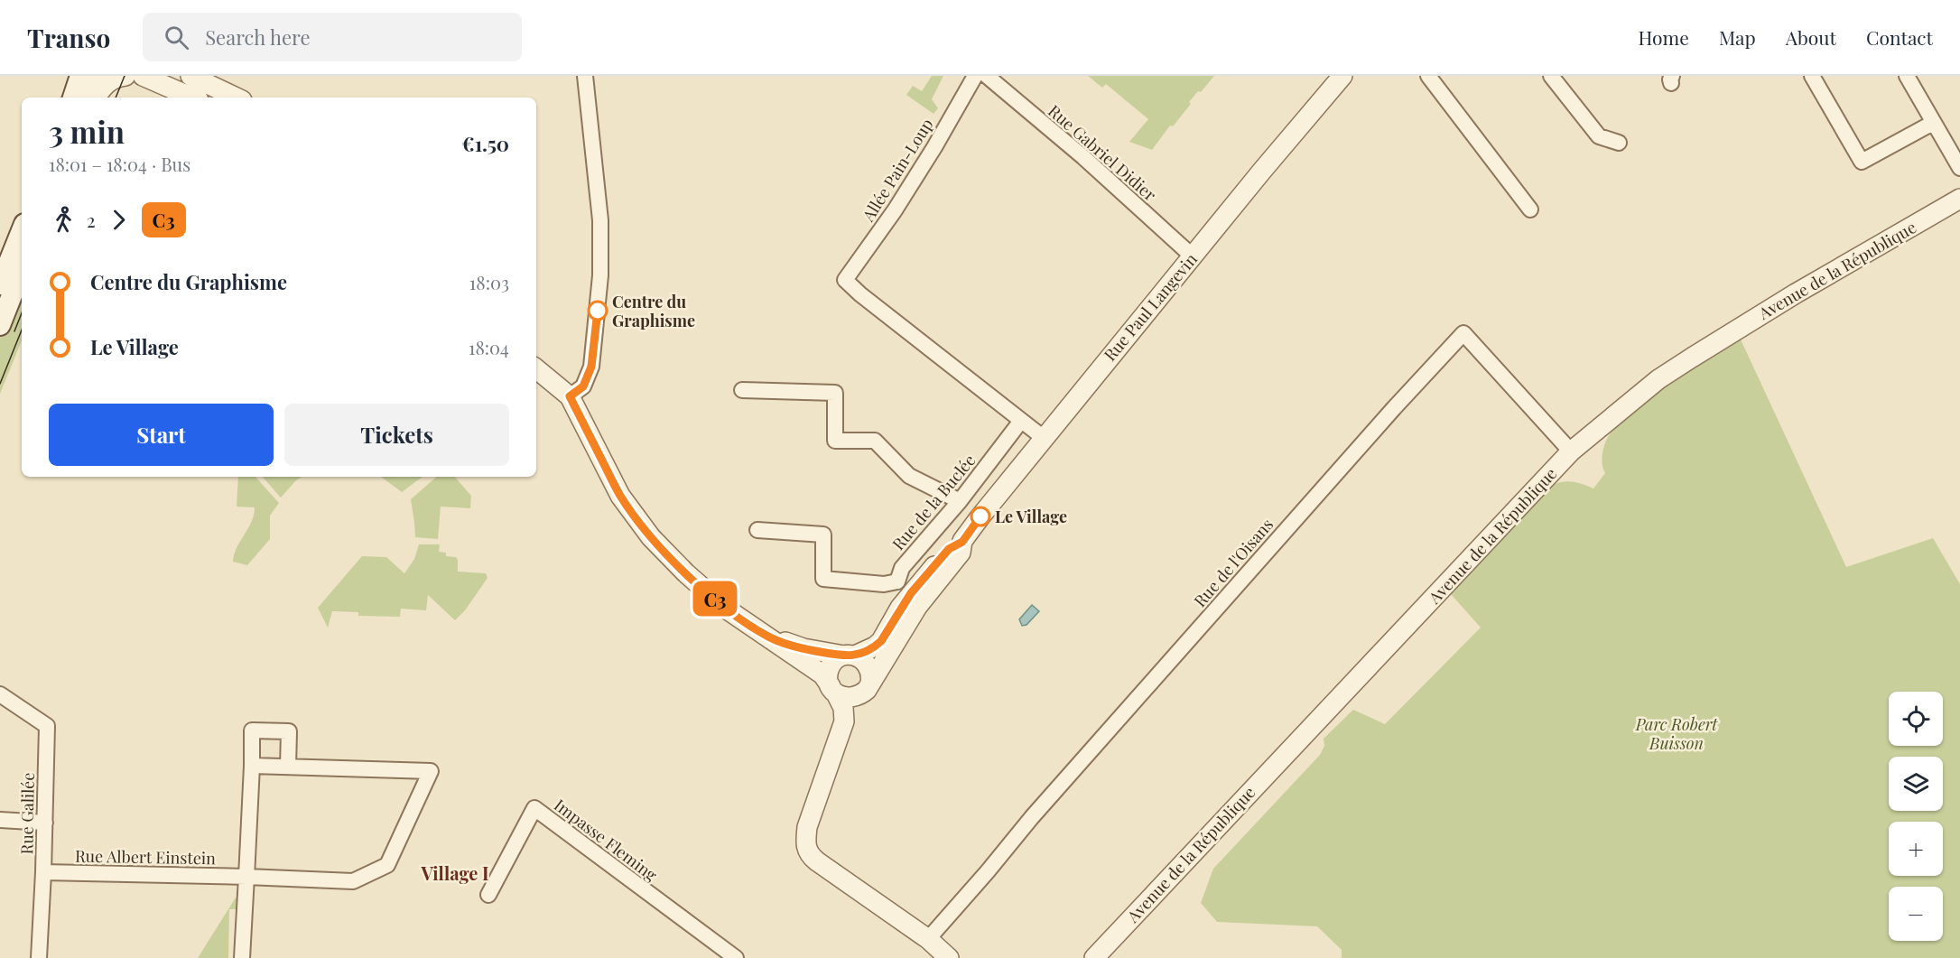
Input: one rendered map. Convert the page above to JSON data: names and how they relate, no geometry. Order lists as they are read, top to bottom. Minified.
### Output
{"streets":{"street":["Rue Gabriel Didier","Allée Pain-Loup","Avenue de la République","Rue Paul Langevin","Rue de la Buclée","Rue de l'Oisans","Rue Galilée","Impasse Fleming","Rue Albert Einstein"]},"crossings":[["Rue Gabriel Didier","Rue Paul Langevin"],["Allée Pain-Loup","Rue de la Buclée"],["Avenue de la République","Rue de l'Oisans"],["Rue Paul Langevin","Rue de la Buclée"],["Rue Galilée","Rue Albert Einstein"]],"districts":["Village I"],"parks":["Parc Robert Buisson"],"places":["Centre du Graphisme","Le Village"],"lines":["bus line C3"],"page":{"header":"Transo","search":"Search here","nav":["Home","Map","About","Contact"],"on_map":"C3","heading":["3 min","18:01 – 18:04 · Bus","€1.50"],"legs":["2","C3"],"list":[{"name":"Centre du Graphisme","value":"18:03"},{"name":"Le Village","value":"18:04"}],"buttons":["Start","Tickets"],"map_buttons":["+","−"]}}
